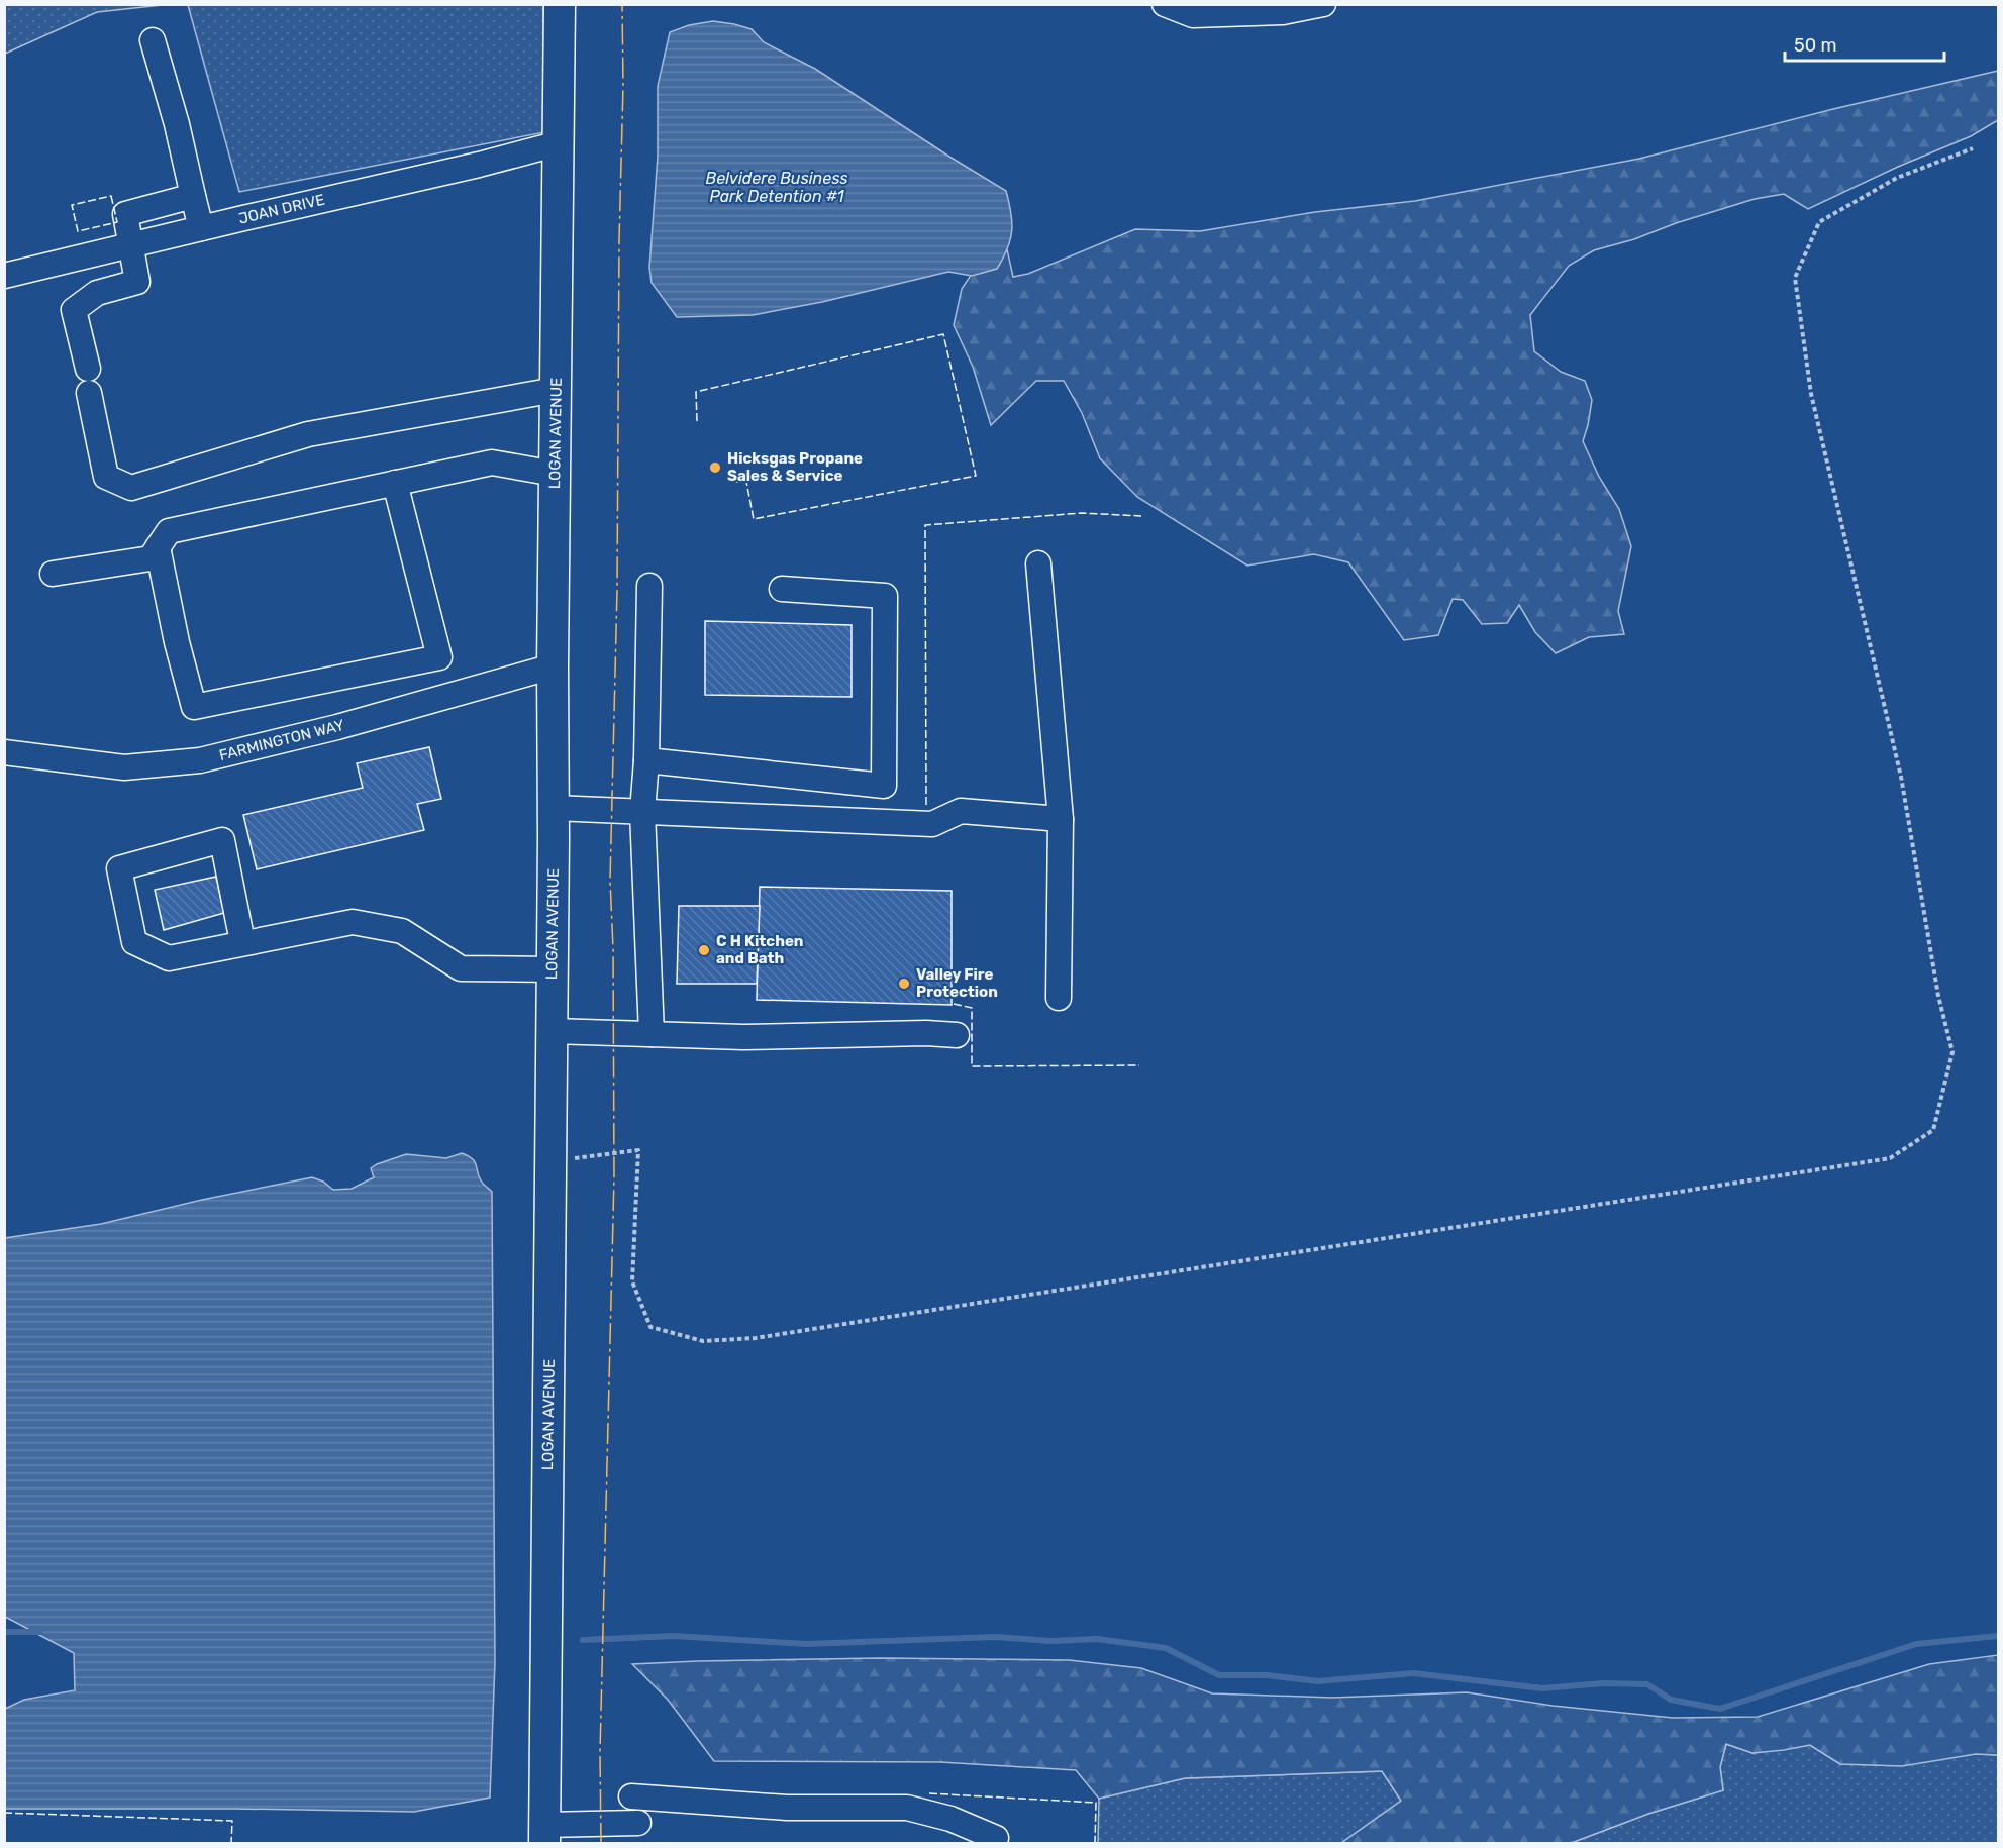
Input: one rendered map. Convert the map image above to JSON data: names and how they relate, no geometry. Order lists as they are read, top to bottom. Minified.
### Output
{"streets":{"main road":["LOGAN AVENUE"],"street":["JOAN DRIVE","FARMINGTON WAY"]},"crossings":[["JOAN DRIVE","LOGAN AVENUE"],["LOGAN AVENUE","FARMINGTON WAY"]],"water":["Belvidere Business Park Detention #1"],"places":["Hicksgas Propane Sales & Service","C H Kitchen and Bath","Valley Fire Protection"],"scale_bar":"50 m"}
